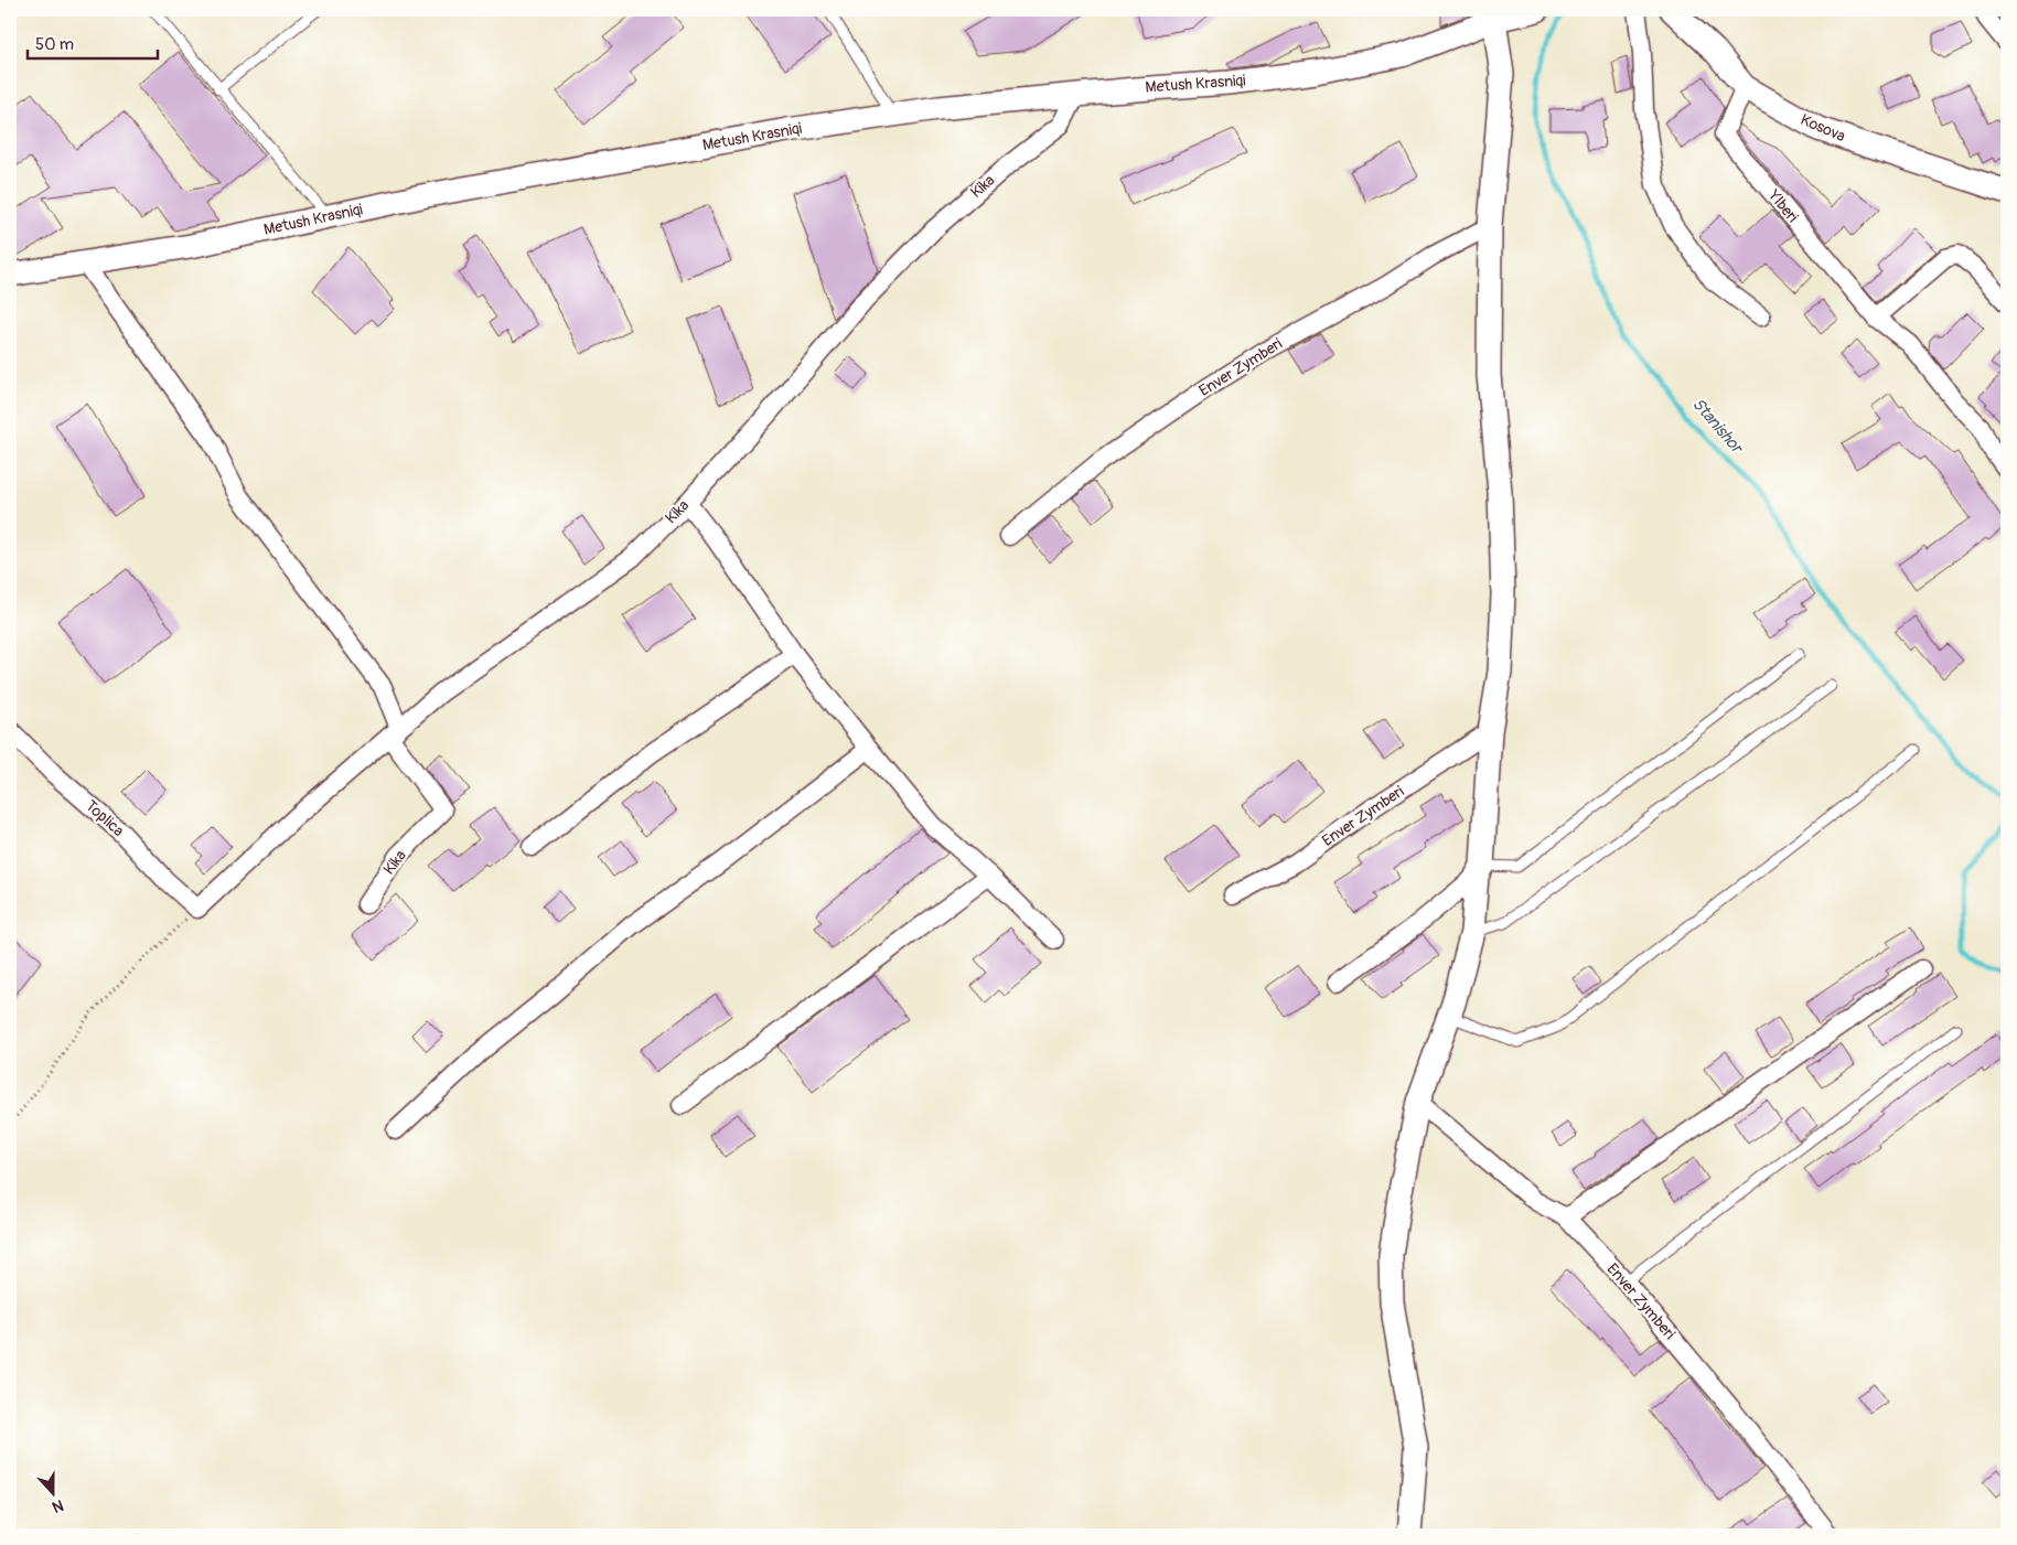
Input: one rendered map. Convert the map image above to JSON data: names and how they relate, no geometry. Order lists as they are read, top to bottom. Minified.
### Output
{"streets":{"street":["Metush Krasniqi","Kosova","Kika","Ylberi","Enver Zymberi","Toplica"]},"crossings":[["Metush Krasniqi","Kika"],["Kosova","Ylberi"]],"water":["Stanishor"],"scale_bar":"50 m","north":"bottom"}
